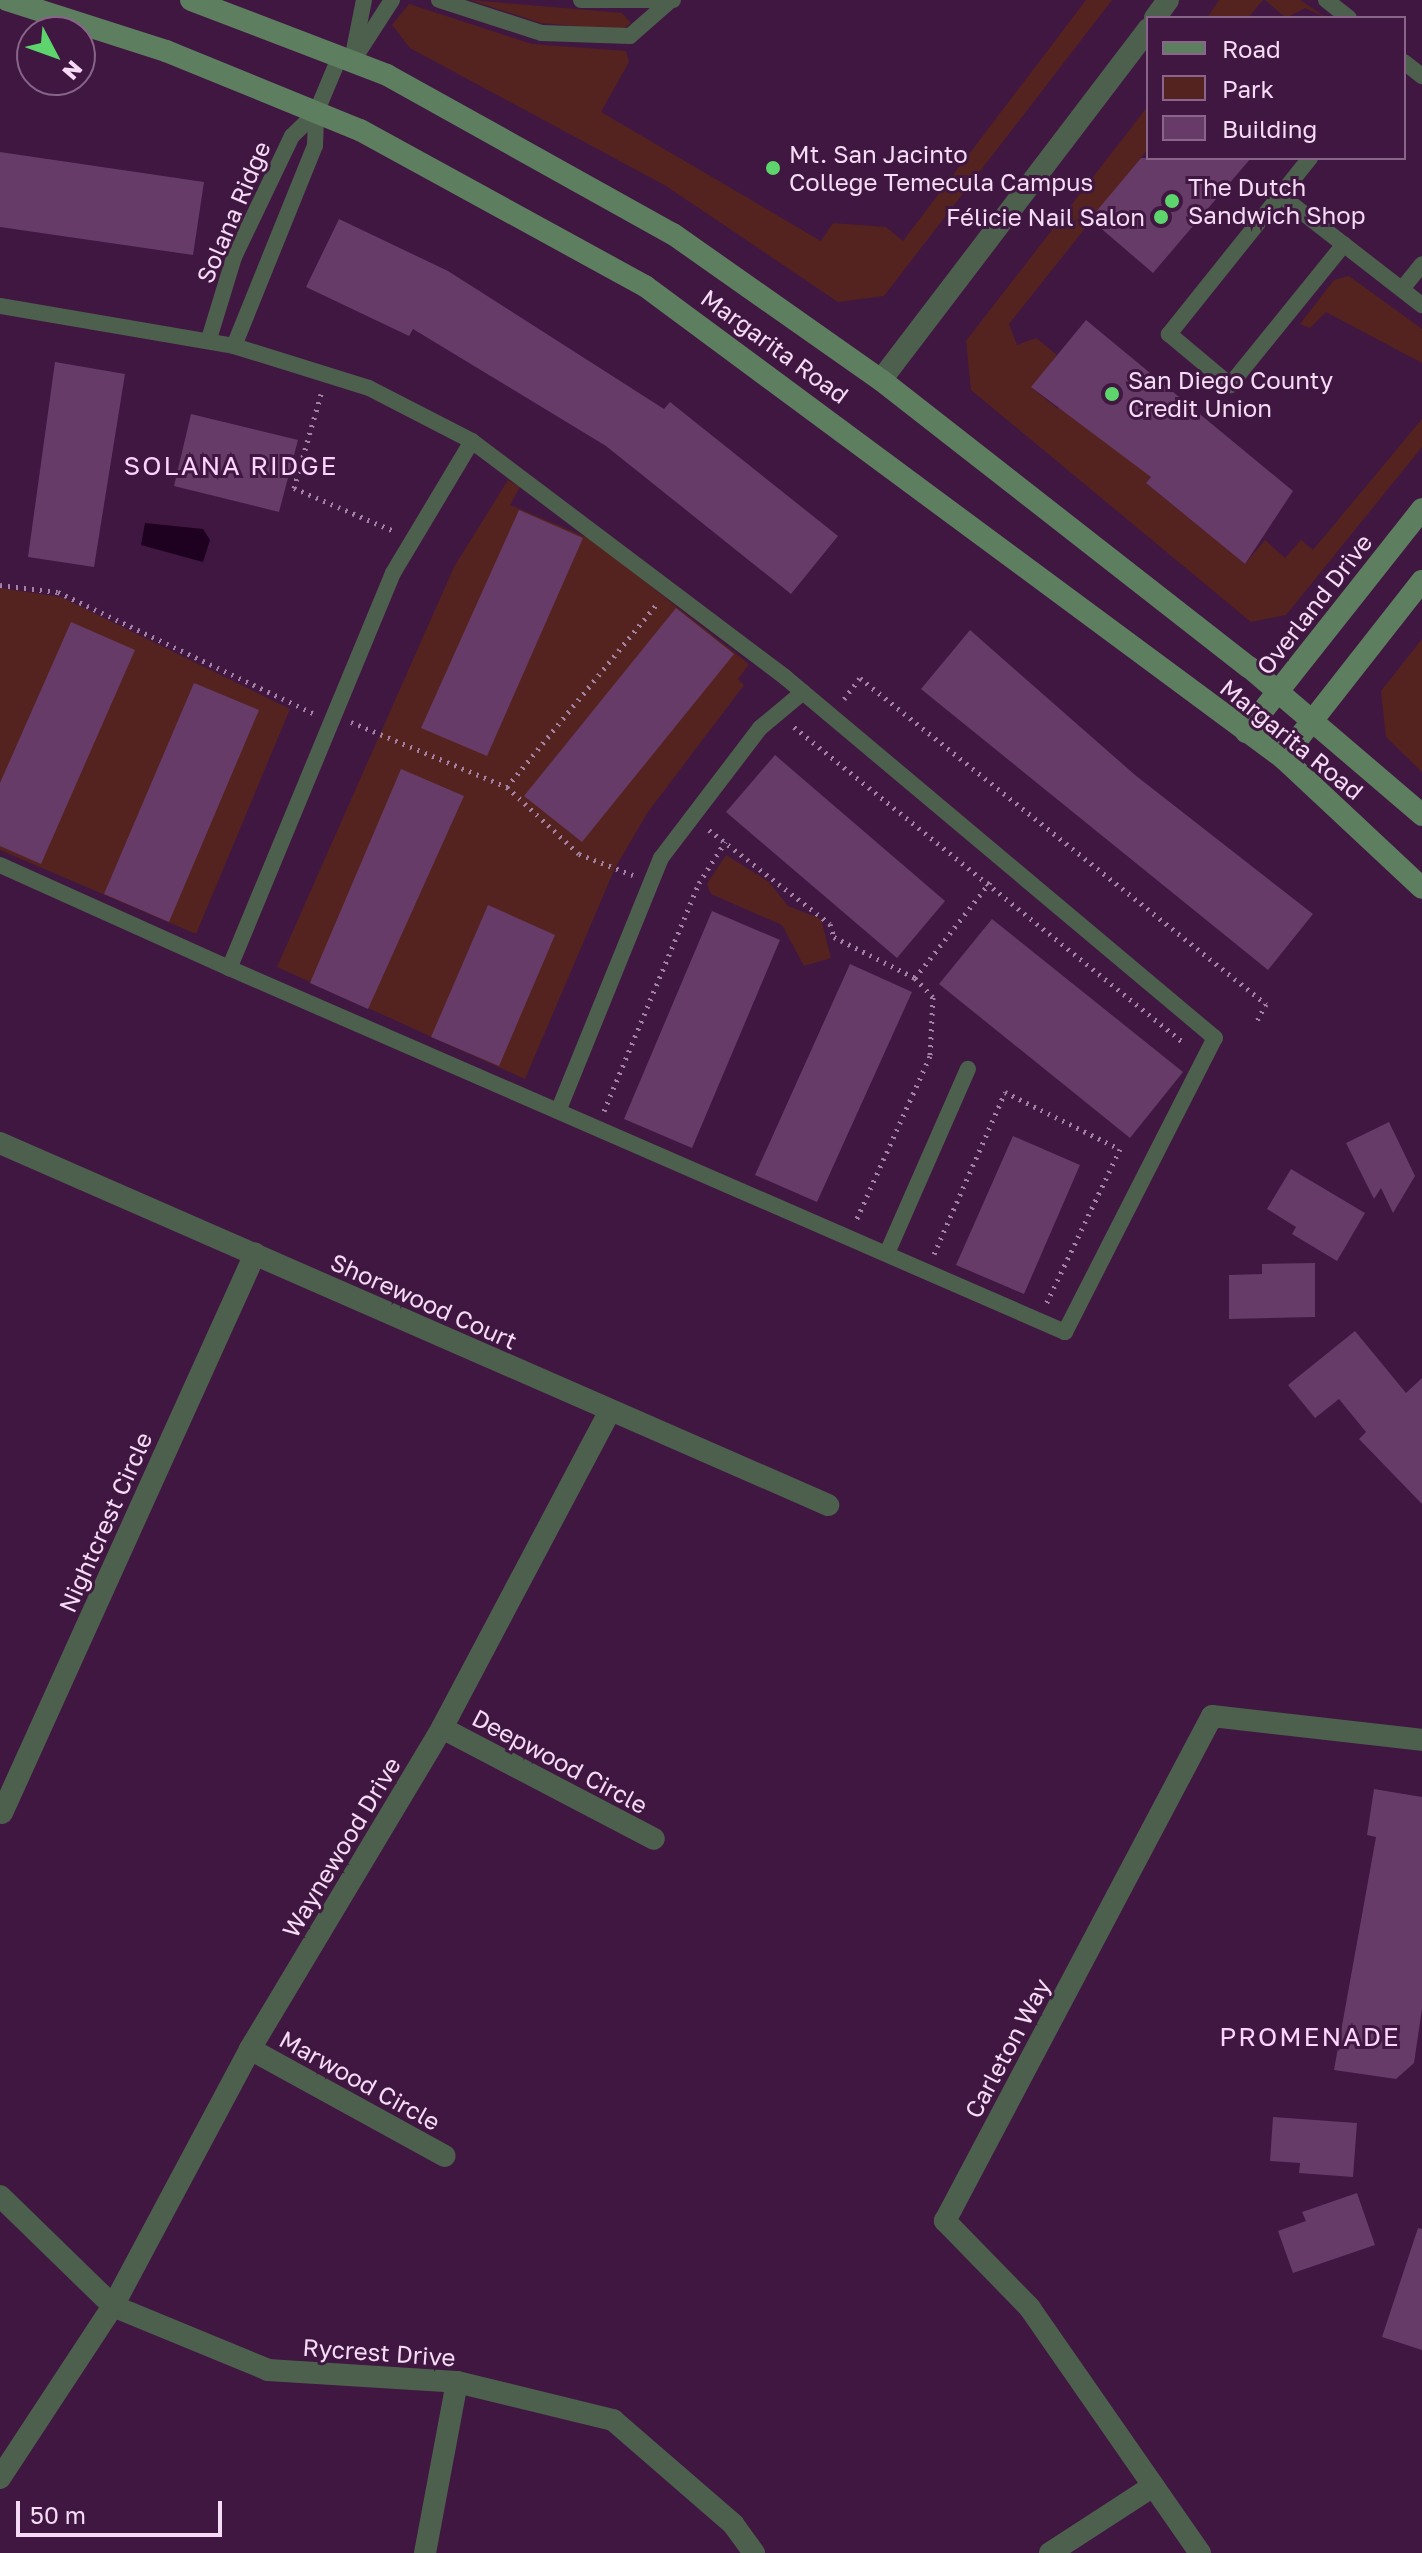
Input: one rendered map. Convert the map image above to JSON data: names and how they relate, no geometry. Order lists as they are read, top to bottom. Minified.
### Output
{"streets":{"main road":["Margarita Road","Overland Drive"],"street":["Shorewood Court","Nightcrest Circle","Deepwood Circle","Waynewood Drive","Carleton Way","Marwood Circle","Rycrest Drive"],"lane":["Solana Ridge"]},"crossings":[["Solana Ridge","Margarita Road"],["Margarita Road","Overland Drive"],["Shorewood Court","Nightcrest Circle"],["Shorewood Court","Waynewood Drive"],["Deepwood Circle","Waynewood Drive"],["Waynewood Drive","Marwood Circle"],["Waynewood Drive","Rycrest Drive"]],"districts":["SOLANA RIDGE","PROMENADE"],"places":["Mt. San Jacinto College Temecula Campus","The Dutch Sandwich Shop","Félicie Nail Salon","San Diego County Credit Union"],"legend":["Road","Park","Building"],"scale_bar":"50 m","north":"bottom right"}
